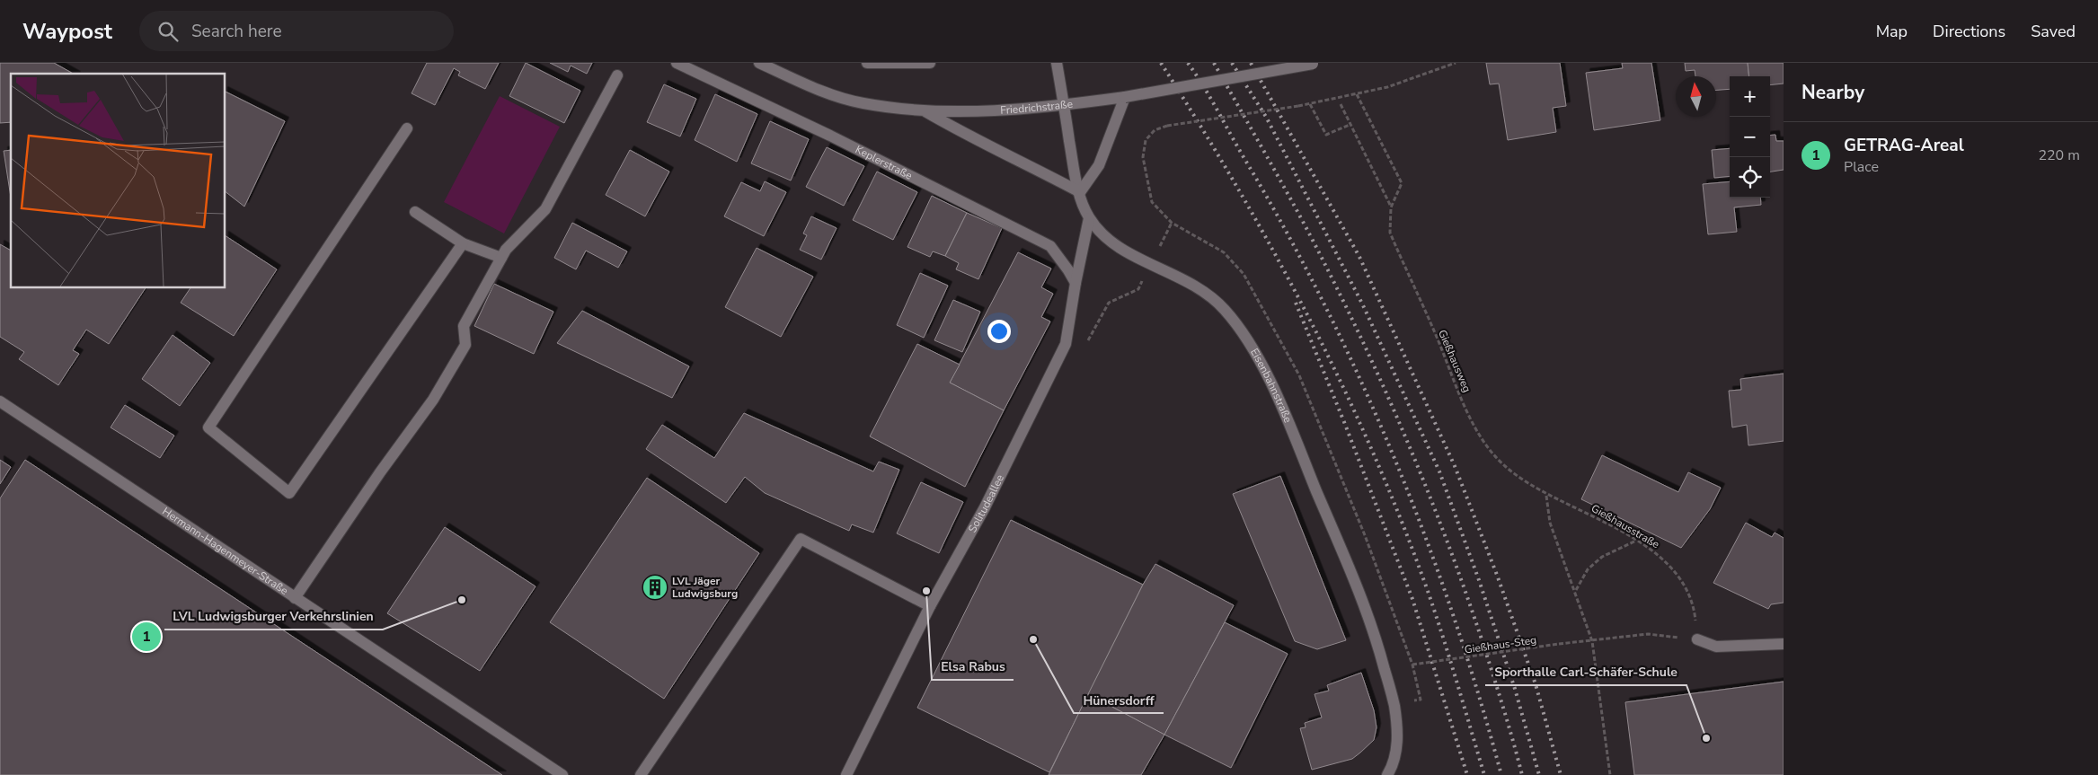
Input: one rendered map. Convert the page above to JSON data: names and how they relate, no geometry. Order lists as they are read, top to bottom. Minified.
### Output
{"streets":{"street":["Friedrichstraße","Keplerstraße","Eisenbahnstraße","Solitudeallee","Hermann-Hagenmeyer-Straße"],"path":["Gießhausweg","Gießhausstraße","Gießhaus-Steg"]},"crossings":[["Friedrichstraße","Eisenbahnstraße"],["Keplerstraße","Solitudeallee"],["Gießhausweg","Gießhausstraße"],["Eisenbahnstraße","Solitudeallee"],["Gießhausstraße","Gießhaus-Steg"]],"places":{"building":["LVL Jäger Ludwigsburg"],"other":["Elsa Rabus","LVL Ludwigsburger Verkehrslinien","Hünersdorff","Sporthalle Carl-Schäfer-Schule"]},"north":"top","page":{"header":"Waypost","search":"Search here","nav":["Map","Directions","Saved"],"heading":"Nearby","map_buttons":["+","−"],"list":[{"mark":"1","name":"GETRAG-Areal","note":"Place","value":"220 m"}],"pins":"1"}}
